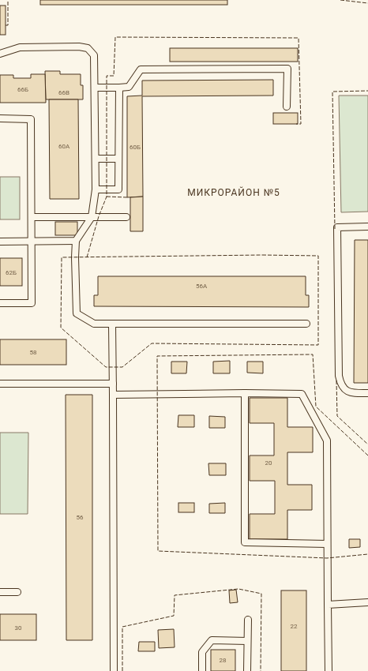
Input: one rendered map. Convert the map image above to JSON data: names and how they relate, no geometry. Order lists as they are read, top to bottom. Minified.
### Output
{"districts":["МИКРОРАЙОН №5"],"house_numbers":["66Б","66В","60А","60Б","62Б","56А","58","20","56","22","30","28"]}
